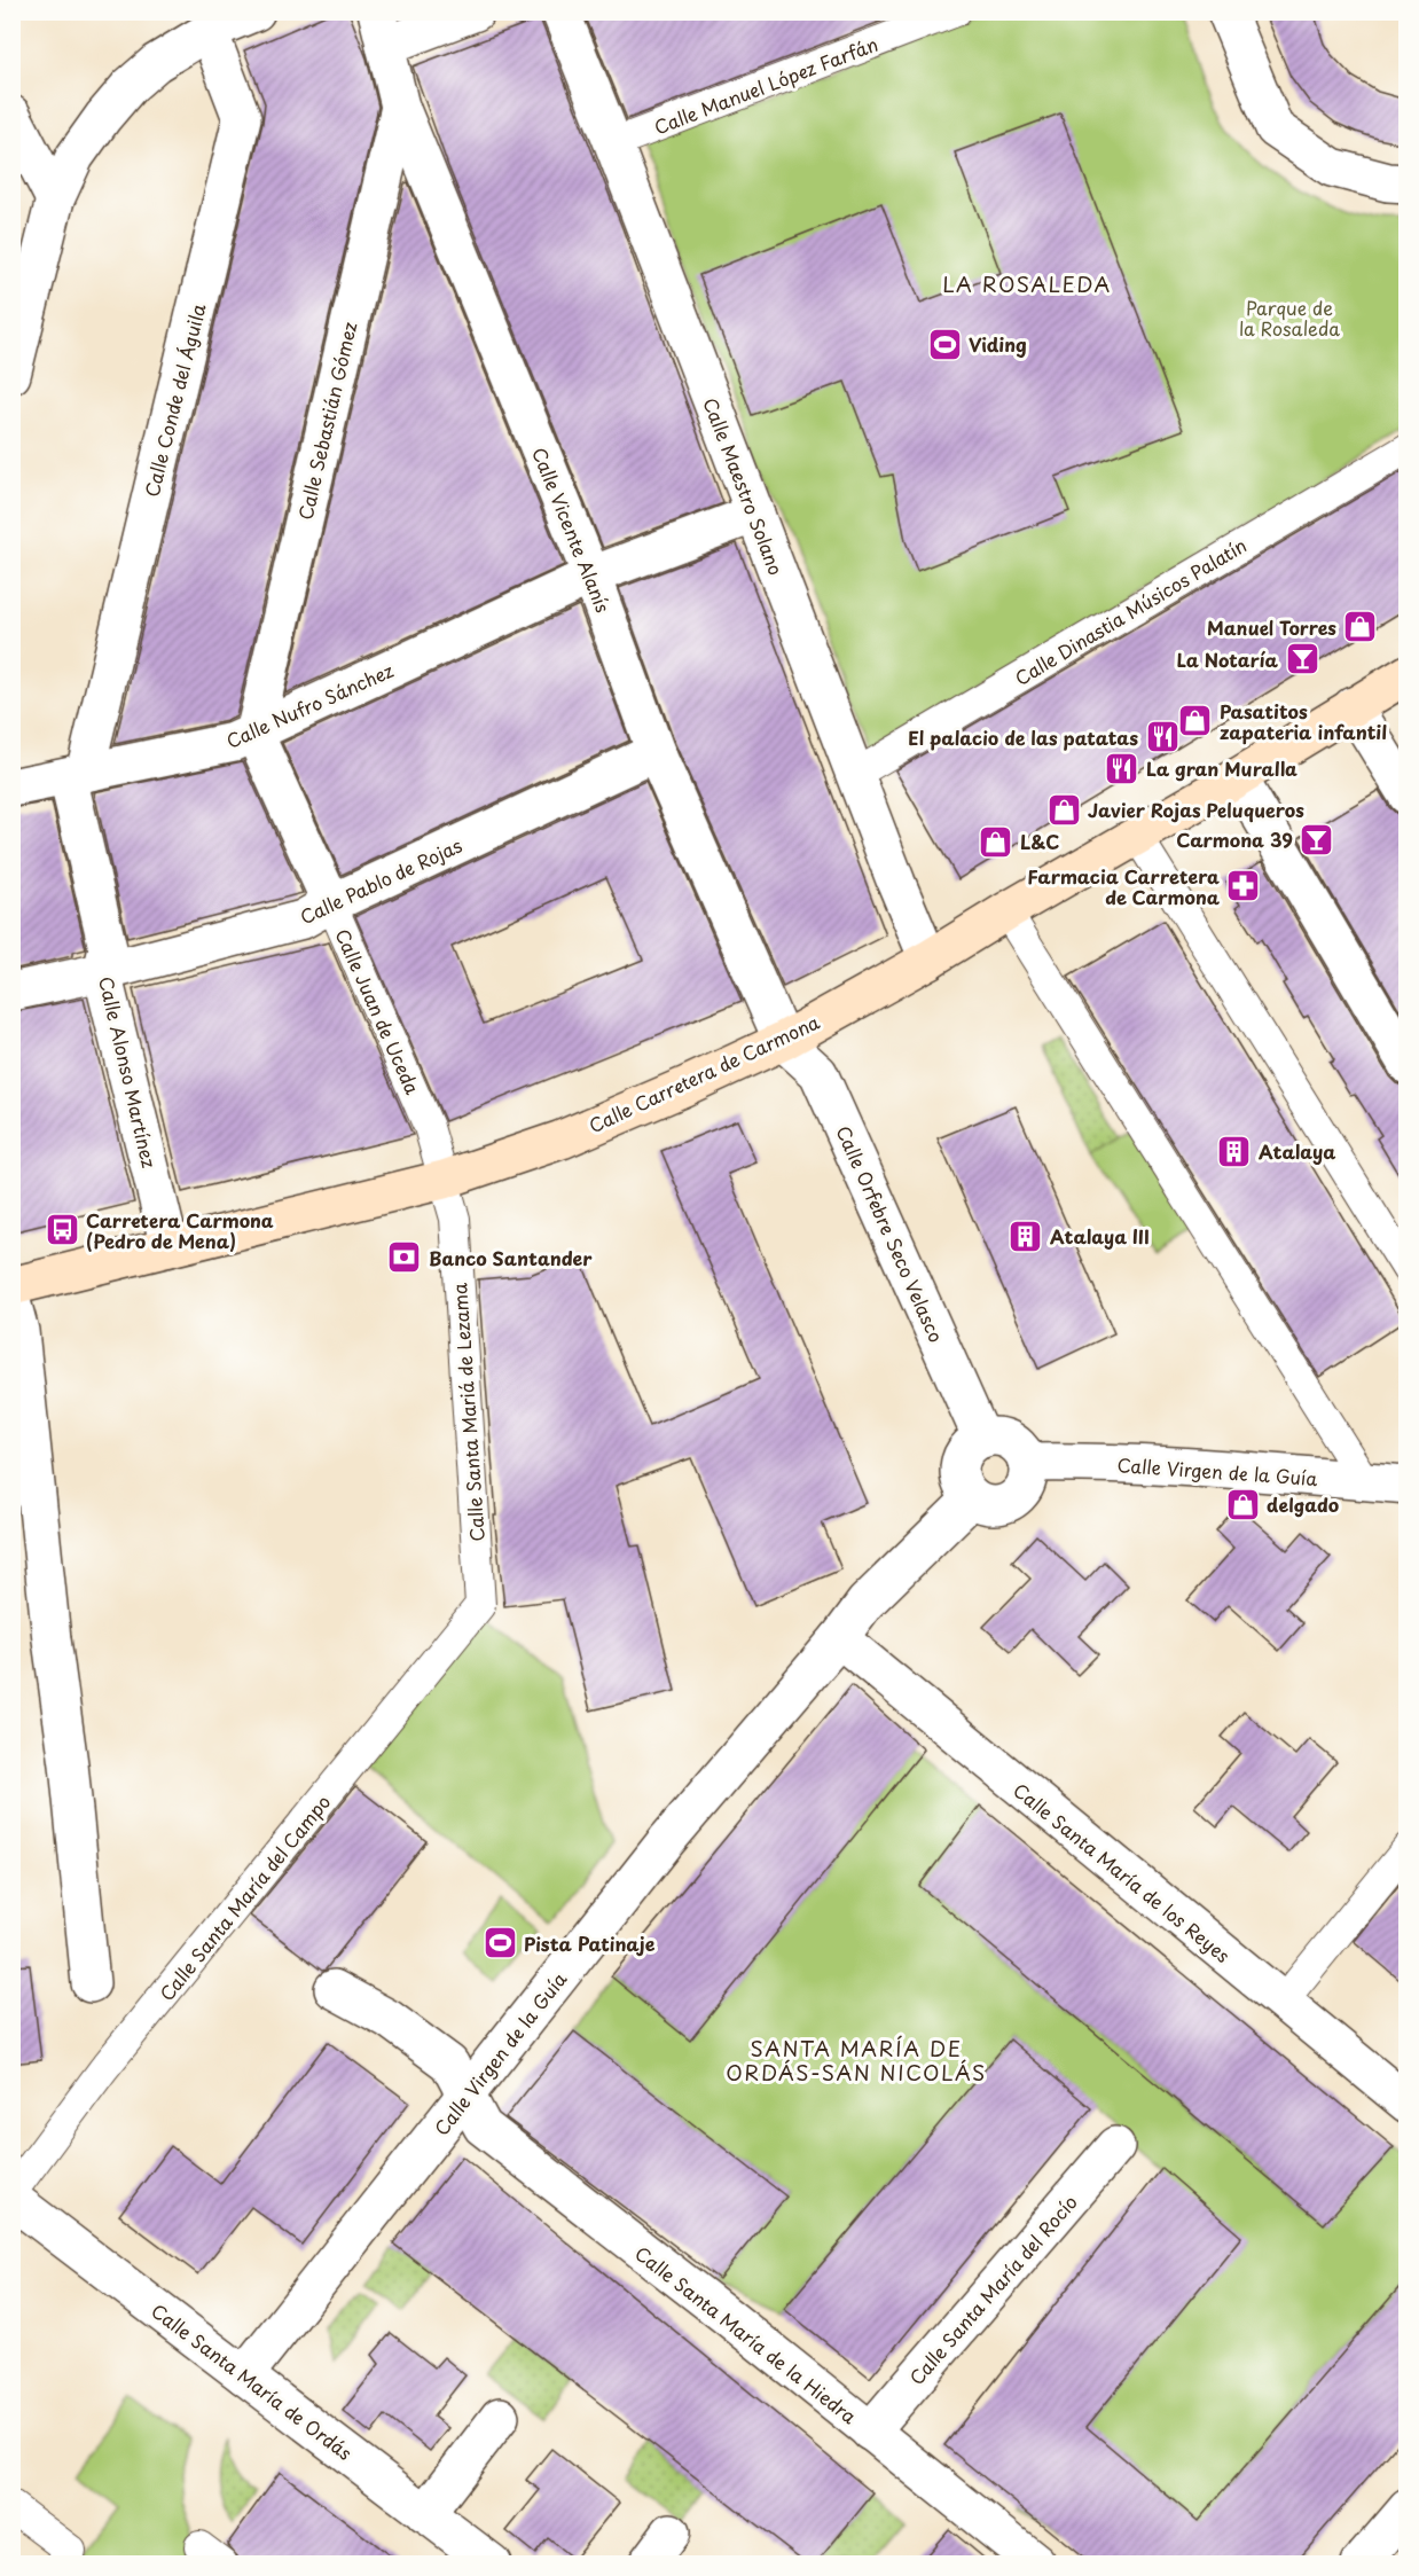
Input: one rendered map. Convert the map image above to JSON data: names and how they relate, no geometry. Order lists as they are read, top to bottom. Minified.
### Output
{"streets":{"main road":["Calle Carretera de Carmona"],"street":["Calle Manuel López Farfán","Calle Conde del Águila","Calle Sebastián Gómez","Calle Maestro Solano","Calle Vicente Alanís","Calle Dinastia Músicos Palatín","Calle Nufro Sánchez","Calle Pablo de Rojas","Calle Juan de Uceda","Calle Alonso Martínez","Calle Orfebre Seco Velasco","Calle Santa Mariá de Lezama","Calle Virgen de la Guía","Calle Santa María de los Reyes","Calle Santa María del Campo","Calle Santa María del Rocío","Calle Santa María de la Hiedra","Calle Santa María de Ordás"]},"crossings":[["Calle Manuel López Farfán","Calle Maestro Solano"],["Calle Conde del Águila","Calle Nufro Sánchez"],["Calle Conde del Águila","Calle Alonso Martínez"],["Calle Sebastián Gómez","Calle Vicente Alanís"],["Calle Sebastián Gómez","Calle Nufro Sánchez"],["Calle Sebastián Gómez","Calle Juan de Uceda"],["Calle Maestro Solano","Calle Dinastia Músicos Palatín"],["Calle Maestro Solano","Calle Nufro Sánchez"],["Calle Maestro Solano","Calle Carretera de Carmona"],["Calle Vicente Alanís","Calle Nufro Sánchez"],["Calle Vicente Alanís","Calle Pablo de Rojas"],["Calle Vicente Alanís","Calle Carretera de Carmona"],["Calle Vicente Alanís","Calle Orfebre Seco Velasco"],["Calle Nufro Sánchez","Calle Juan de Uceda"],["Calle Nufro Sánchez","Calle Alonso Martínez"],["Calle Pablo de Rojas","Calle Juan de Uceda"],["Calle Pablo de Rojas","Calle Alonso Martínez"],["Calle Juan de Uceda","Calle Carretera de Carmona"],["Calle Juan de Uceda","Calle Santa Mariá de Lezama"],["Calle Alonso Martínez","Calle Carretera de Carmona"],["Calle Carretera de Carmona","Calle Orfebre Seco Velasco"],["Calle Carretera de Carmona","Calle Santa Mariá de Lezama"],["Calle Orfebre Seco Velasco","Calle Virgen de la Guía"],["Calle Santa Mariá de Lezama","Calle Santa María del Campo"],["Calle Virgen de la Guía","Calle Santa María de los Reyes"],["Calle Virgen de la Guía","Calle Santa María de la Hiedra"],["Calle Virgen de la Guía","Calle Santa María de Ordás"],["Calle Santa María del Rocío","Calle Santa María de la Hiedra"]],"districts":["LA ROSALEDA","SANTA MARÍA DE ORDÁS-SAN NICOLÁS"],"parks":["Parque de la Rosaleda"],"places":{"sports":["Viding","Pista Patinaje"],"shop":["Manuel Torres","Pasatitos zapateria infantil","Javier Rojas Peluqueros","L&C","delgado"],"bar":["La Notaría","Carmona 39"],"restaurant":["El palacio de las patatas","La gran Muralla"],"pharmacy":["Farmacia Carretera de Carmona"],"building":["Atalaya","Atalaya III"],"bus stop":["Carretera Carmona (Pedro de Mena)"],"bank":["Banco Santander"]}}
